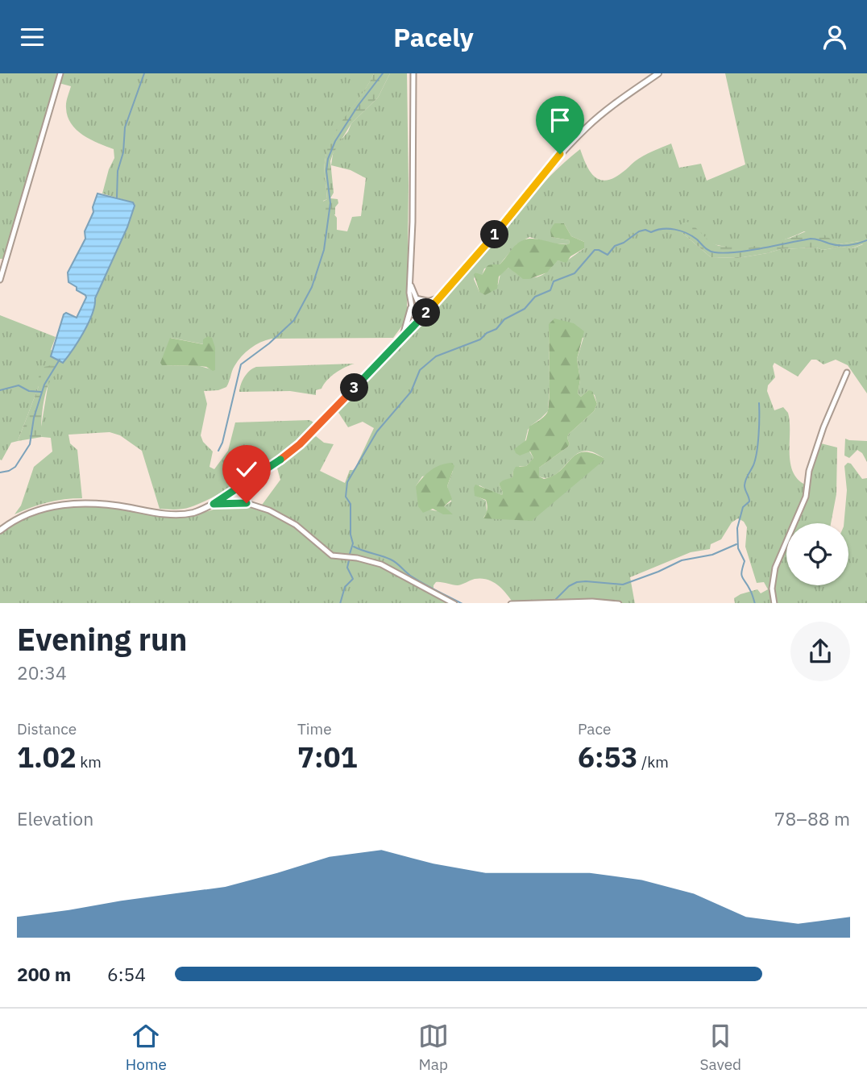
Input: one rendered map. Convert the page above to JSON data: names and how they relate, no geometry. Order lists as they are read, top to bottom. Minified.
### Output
{"page":{"header":"Pacely","pins":["1","2","3"],"heading":["Evening run","20:34"],"stats":[["Distance","1.02 km"],["Time","7:01"],["Pace","6:53 /km"]],"chart":["Elevation","78–88 m"],"list":[{"name":"200 m","note":"6:54"}],"tabs":["Home","Map","Saved"]}}
